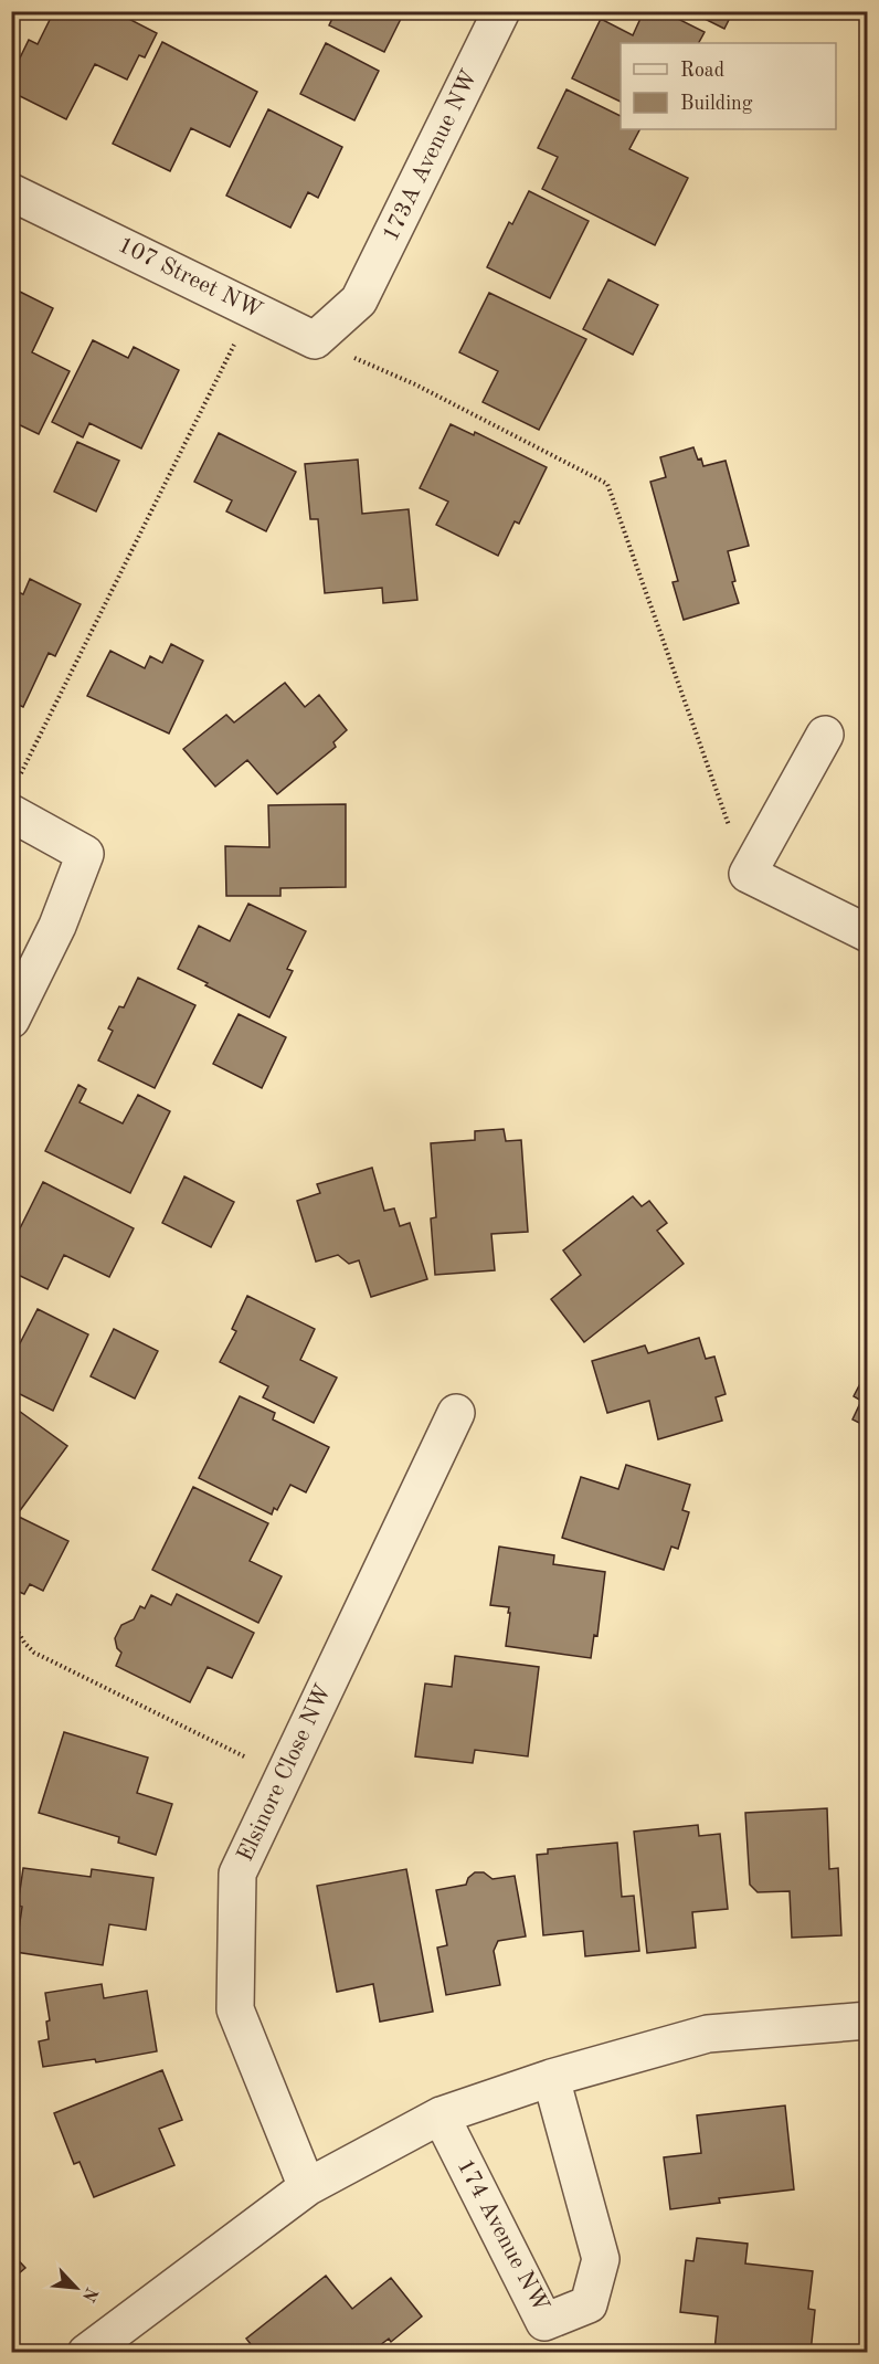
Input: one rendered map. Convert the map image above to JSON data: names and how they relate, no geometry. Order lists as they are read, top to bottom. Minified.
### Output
{"streets":{"street":["173A Avenue NW","107 Street NW","Elsinore Close NW","174 Avenue NW"]},"crossings":[["173A Avenue NW","107 Street NW"]],"legend":["Road","Building"],"north":"bottom right"}
